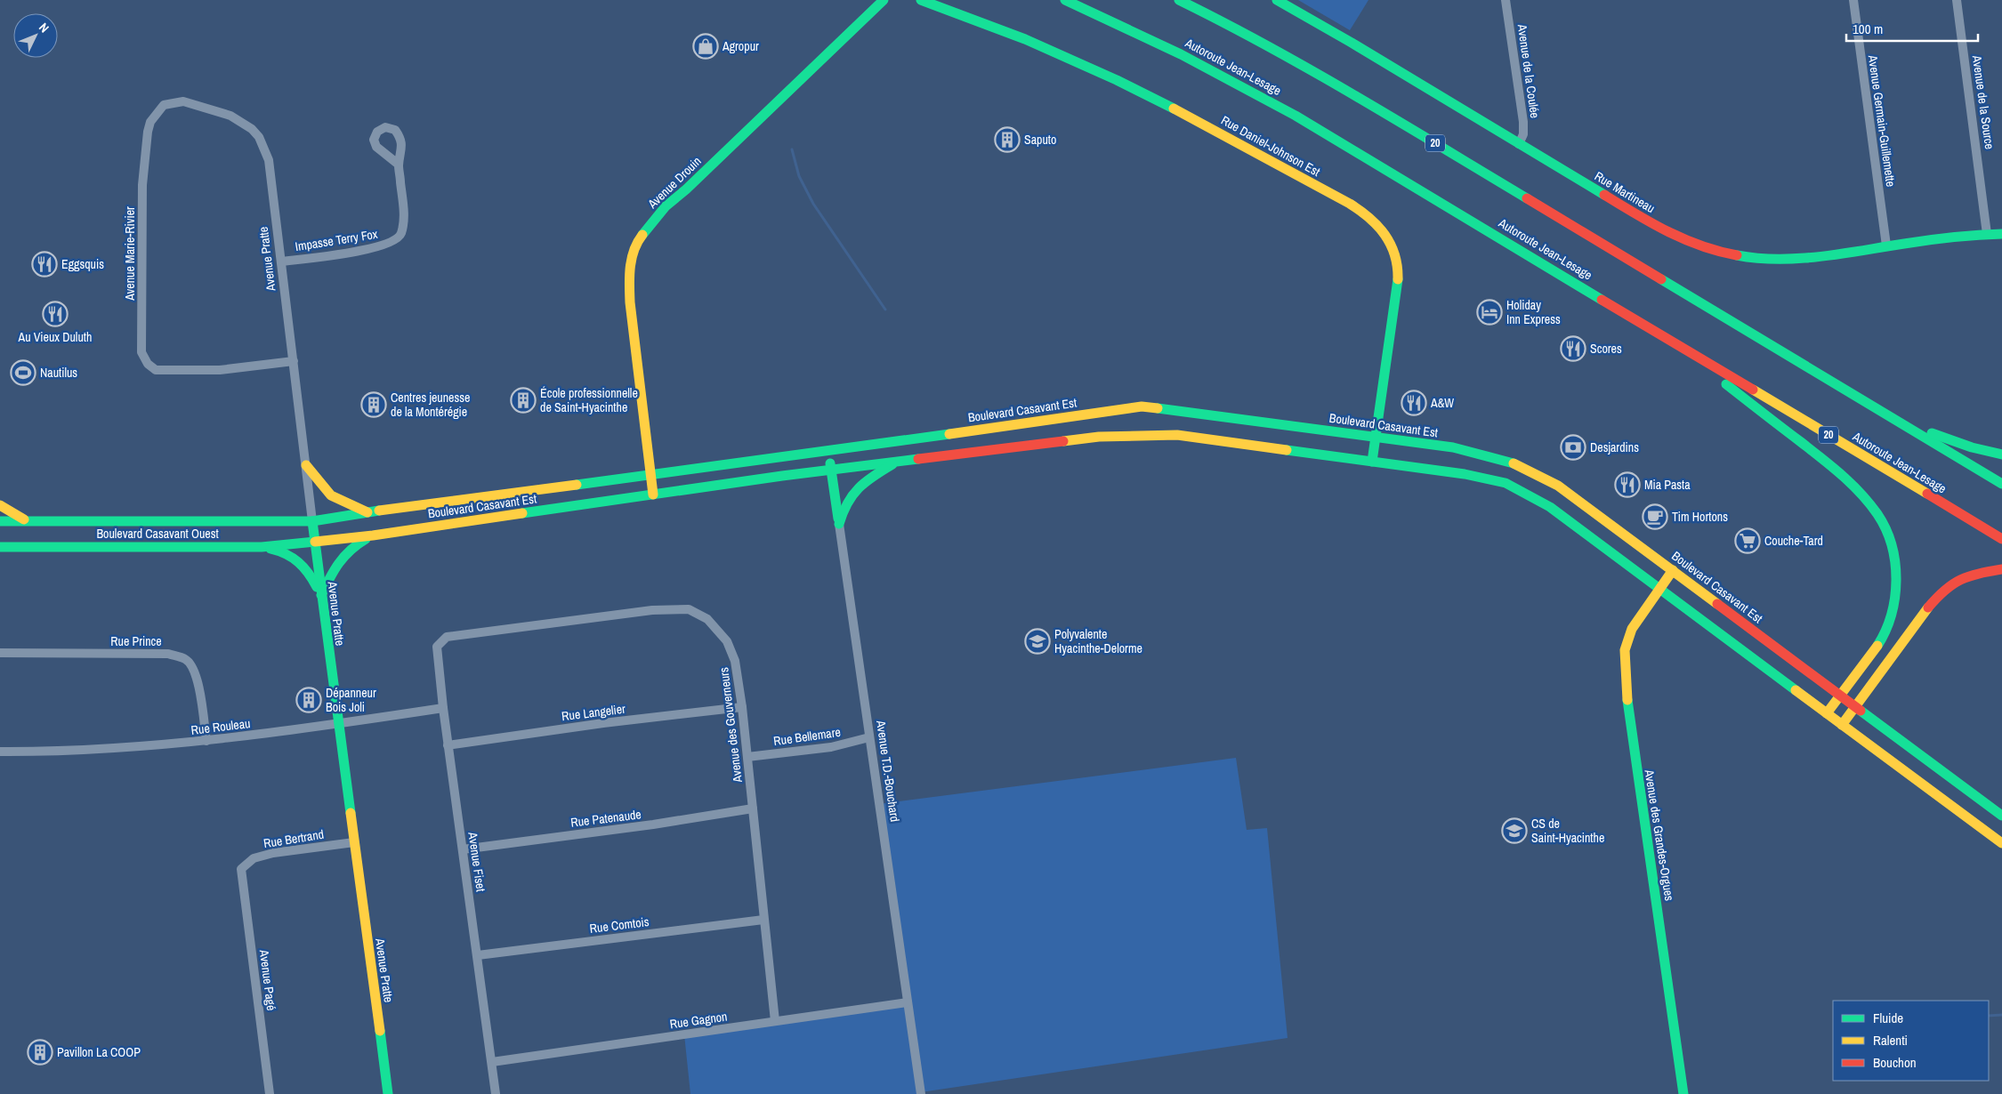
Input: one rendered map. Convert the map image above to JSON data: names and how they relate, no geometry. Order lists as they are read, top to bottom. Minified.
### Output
{"streets":{"main road":["Autoroute Jean-Lesage","20","Rue Daniel-Johnson Est","Avenue Drouin","Rue Martineau","Avenue Pratte","Boulevard Casavant Est","Boulevard Casavant Ouest","Avenue T.D.-Bouchard","Avenue des Grandes-Orgues"],"street":["Avenue de la Coulée","Avenue de la Source","Avenue Germain-Guillemette","Impasse Terry Fox","Avenue Marie-Rivier","Rue Prince","Rue Langelier","Avenue des Gouverneurs","Rue Rouleau","Rue Bellemare","Rue Patenaude","Rue Bertrand","Avenue Fiset","Rue Comtois","Avenue Pagé","Rue Gagnon"]},"crossings":[["Avenue de la Coulée","Rue Martineau"],["Avenue de la Source","Rue Martineau"],["Avenue Germain-Guillemette","Rue Martineau"],["Rue Daniel-Johnson Est","Boulevard Casavant Est"],["Avenue Drouin","Boulevard Casavant Est"],["Impasse Terry Fox","Avenue Pratte"],["Avenue Marie-Rivier","Avenue Pratte"],["Avenue Pratte","Boulevard Casavant Est"],["Avenue Pratte","Boulevard Casavant Ouest"],["Avenue Pratte","Rue Rouleau"],["Avenue Pratte","Rue Bertrand"],["Boulevard Casavant Est","Boulevard Casavant Ouest"],["Boulevard Casavant Est","Avenue T.D.-Bouchard"],["Boulevard Casavant Est","Avenue des Grandes-Orgues"],["Rue Prince","Rue Rouleau"],["Rue Langelier","Avenue des Gouverneurs"],["Rue Langelier","Avenue Fiset"],["Avenue des Gouverneurs","Rue Bellemare"],["Avenue des Gouverneurs","Rue Patenaude"],["Avenue des Gouverneurs","Avenue Fiset"],["Avenue des Gouverneurs","Rue Comtois"],["Avenue des Gouverneurs","Rue Gagnon"],["Rue Rouleau","Avenue Fiset"],["Rue Bellemare","Avenue T.D.-Bouchard"],["Avenue T.D.-Bouchard","Rue Gagnon"],["Rue Patenaude","Avenue Fiset"],["Rue Bertrand","Avenue Pagé"],["Avenue Fiset","Rue Comtois"],["Avenue Fiset","Rue Gagnon"]],"places":{"shop":["Agropur"],"building":["Saputo","École professionnelle de Saint-Hyacinthe","Centres jeunesse de la Montérégie","Dépanneur Bois Joli","Pavillon La COOP"],"restaurant":["Eggsquis","Au Vieux Duluth","Scores","A&W","Mia Pasta"],"hotel":["Holiday Inn Express"],"sports":["Nautilus"],"bank":["Desjardins"],"cafe":["Tim Hortons"],"supermarket":["Couche-Tard"],"school or university":["Polyvalente Hyacinthe-Delorme","CS de Saint-Hyacinthe"]},"legend":["Fluide","Ralenti","Bouchon"],"scale_bar":"100 m","north":"top right"}
